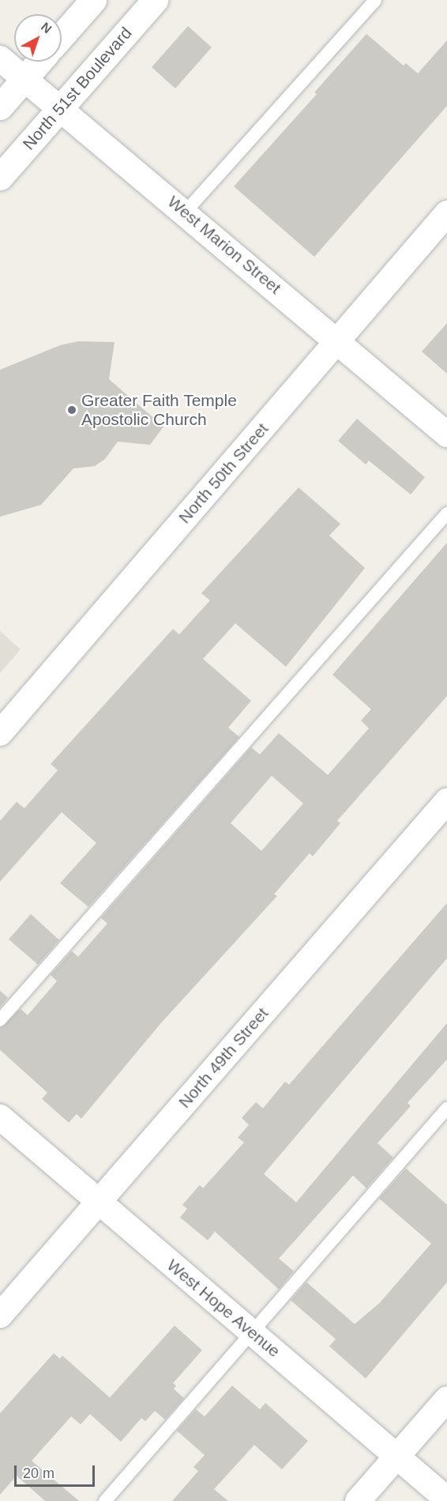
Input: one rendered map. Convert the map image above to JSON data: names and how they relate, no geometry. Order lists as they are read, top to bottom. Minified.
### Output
{"streets":{"street":["North 51st Boulevard","West Marion Street","North 50th Street","North 49th Street","West Hope Avenue"]},"crossings":[["North 51st Boulevard","West Marion Street"],["West Marion Street","North 50th Street"],["North 49th Street","West Hope Avenue"]],"places":["Greater Faith Temple Apostolic Church"],"scale_bar":"20 m","north":"top right"}
